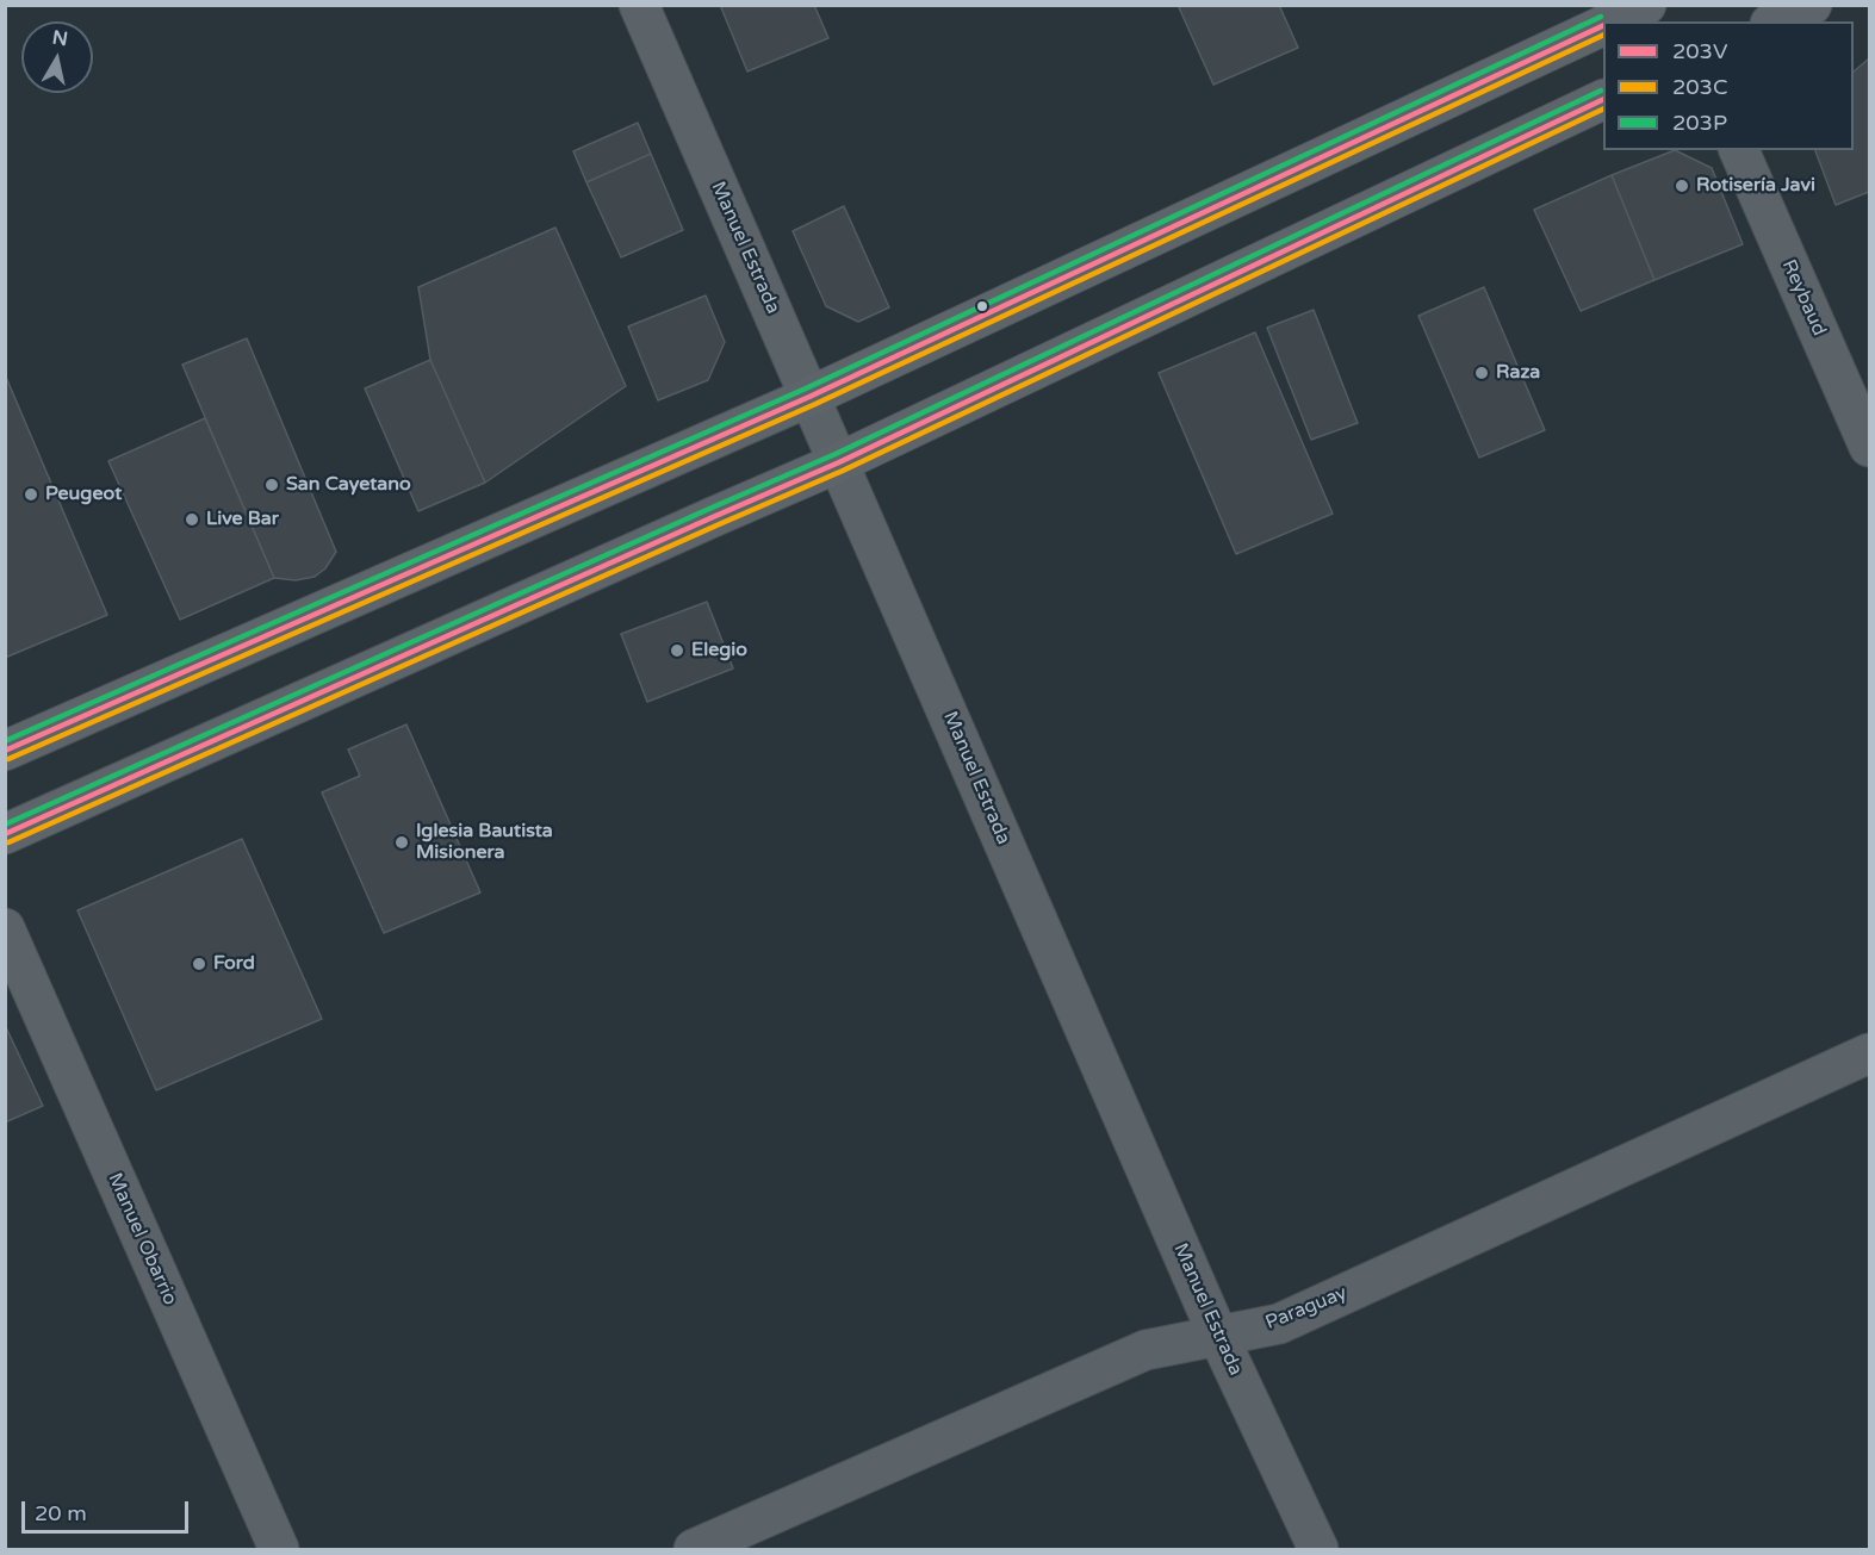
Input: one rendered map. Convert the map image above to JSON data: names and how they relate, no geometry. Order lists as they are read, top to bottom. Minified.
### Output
{"streets":{"street":["Manuel Estrada","Reybaud","Manuel Obarrio","Paraguay"]},"crossings":[["Manuel Estrada","Paraguay"]],"places":["Rotisería Javi","Raza","San Cayetano","Peugeot","Live Bar","Elegio","Iglesia Bautista Misionera","Ford"],"lines":["transit line 203P","transit line 203V","transit line 203C"],"legend":["203V","203C","203P"],"scale_bar":"20 m","north":"top"}
